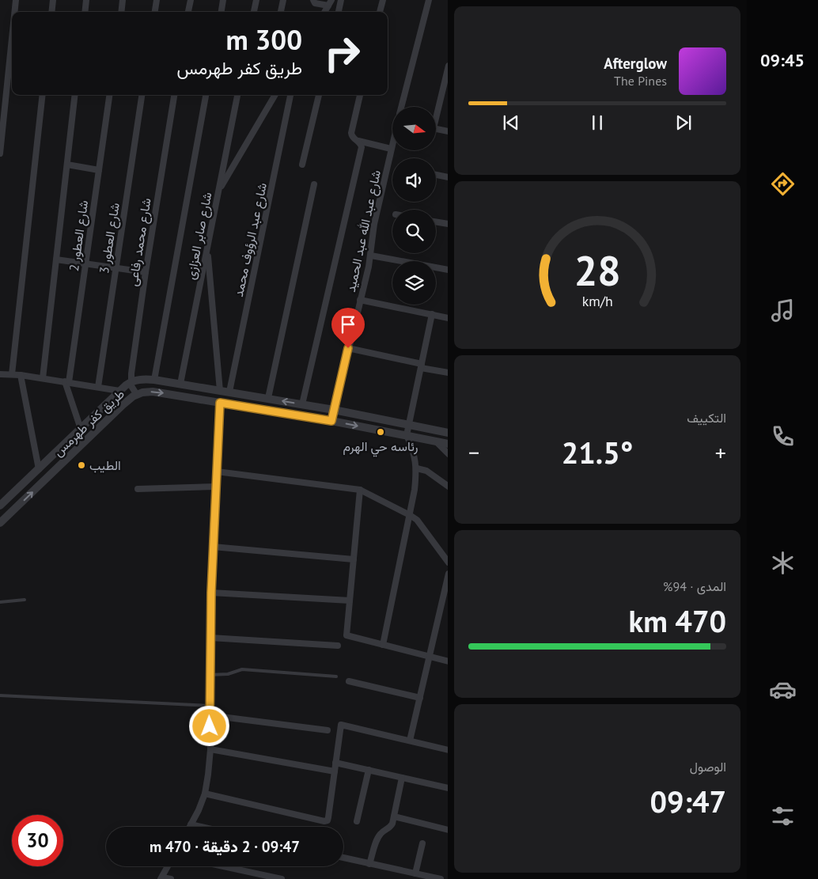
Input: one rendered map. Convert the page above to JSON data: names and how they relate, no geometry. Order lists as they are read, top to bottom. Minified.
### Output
{"streets":{"street":["شارع عبد الله عبد الحميد","شارع العطور 2","شارع صابر العزازى","شارع العطور 3","شارع عبد الرؤوف محمد","شارع محمد رفاعى","طريق كفر طهرمس"]},"crossings":[["شارع عبد الله عبد الحميد","طريق كفر طهرمس"],["شارع العطور 2","طريق كفر طهرمس"],["شارع صابر العزازى","طريق كفر طهرمس"],["شارع عبد الرؤوف محمد","طريق كفر طهرمس"],["شارع محمد رفاعى","طريق كفر طهرمس"]],"places":["رئاسه حي الهرم","الطيب"],"north":"right","page":{"tabs":"09:45","turn":["300 m","طريق كفر طهرمس"],"song":["Afterglow","The Pines"],"tile":["التكييف",["المدى · 94%","470 km"],["الوصول","09:47"]],"heat":["−","21.5°","+"],"limit":"30","trip":"09:47 · 2 دقيقة · 470 m","gauge":["28","km/h"]}}
